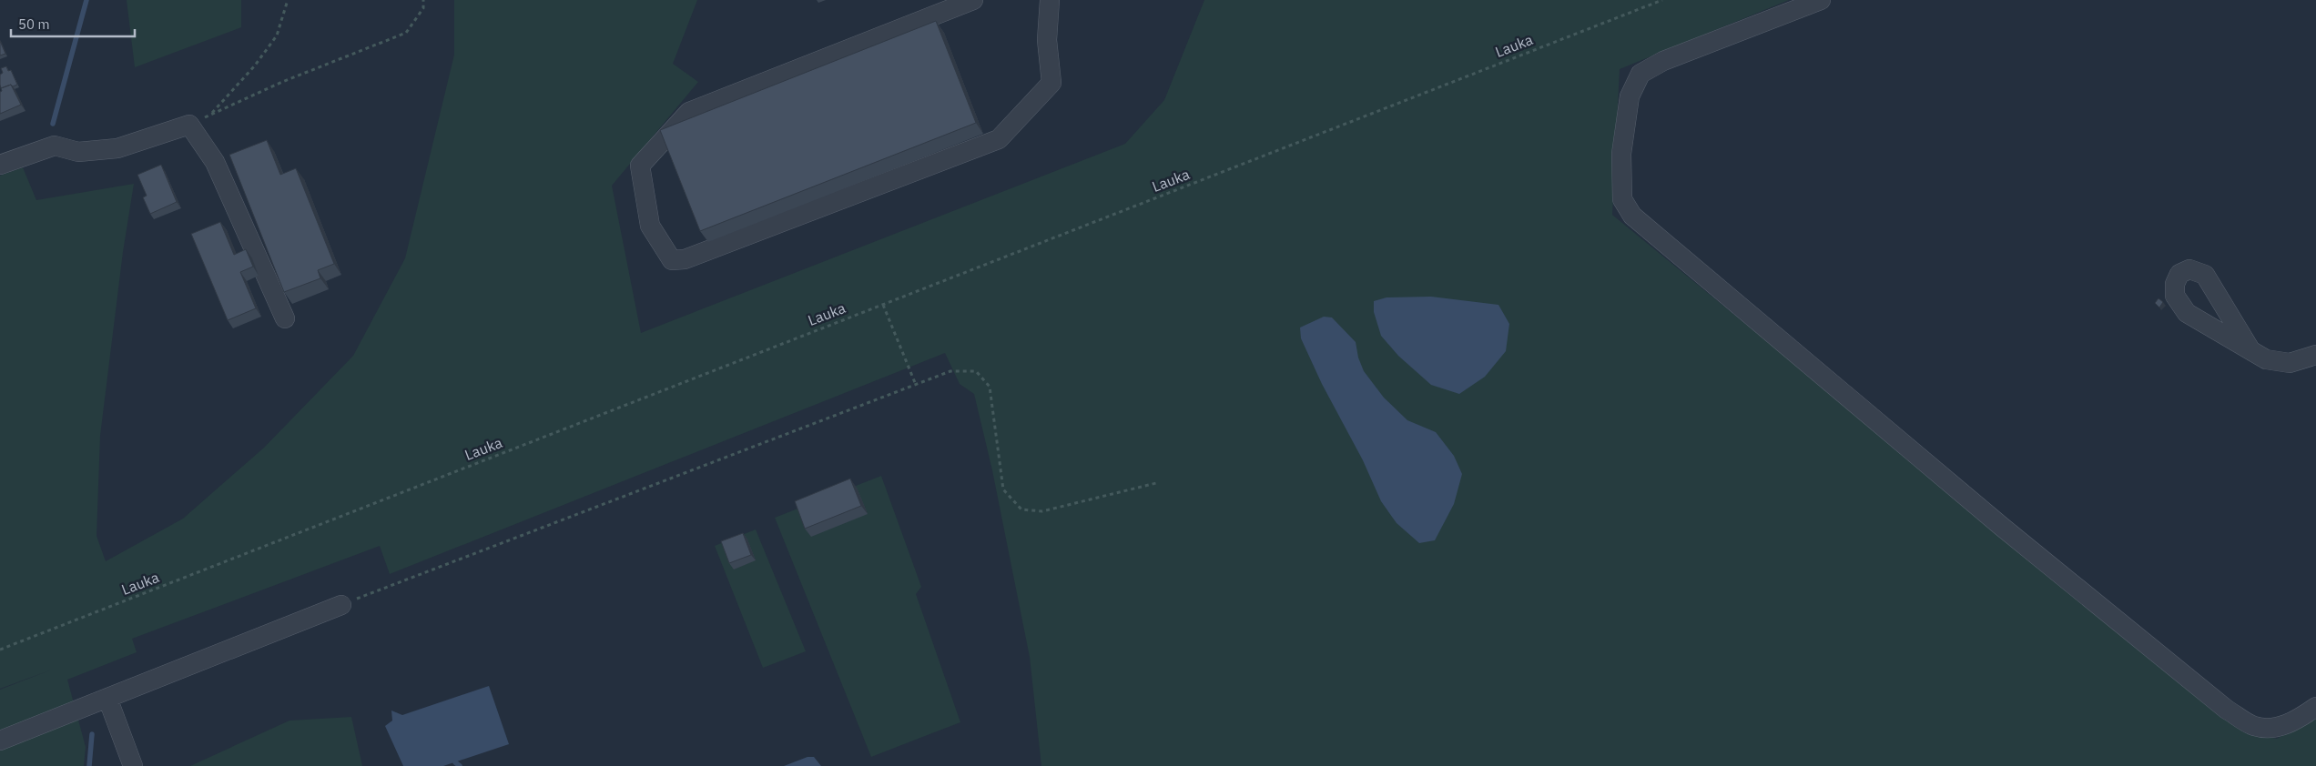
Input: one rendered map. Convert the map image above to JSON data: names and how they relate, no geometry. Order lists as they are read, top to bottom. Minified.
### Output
{"streets":{"path":["Lauka"]},"scale_bar":"50 m"}
